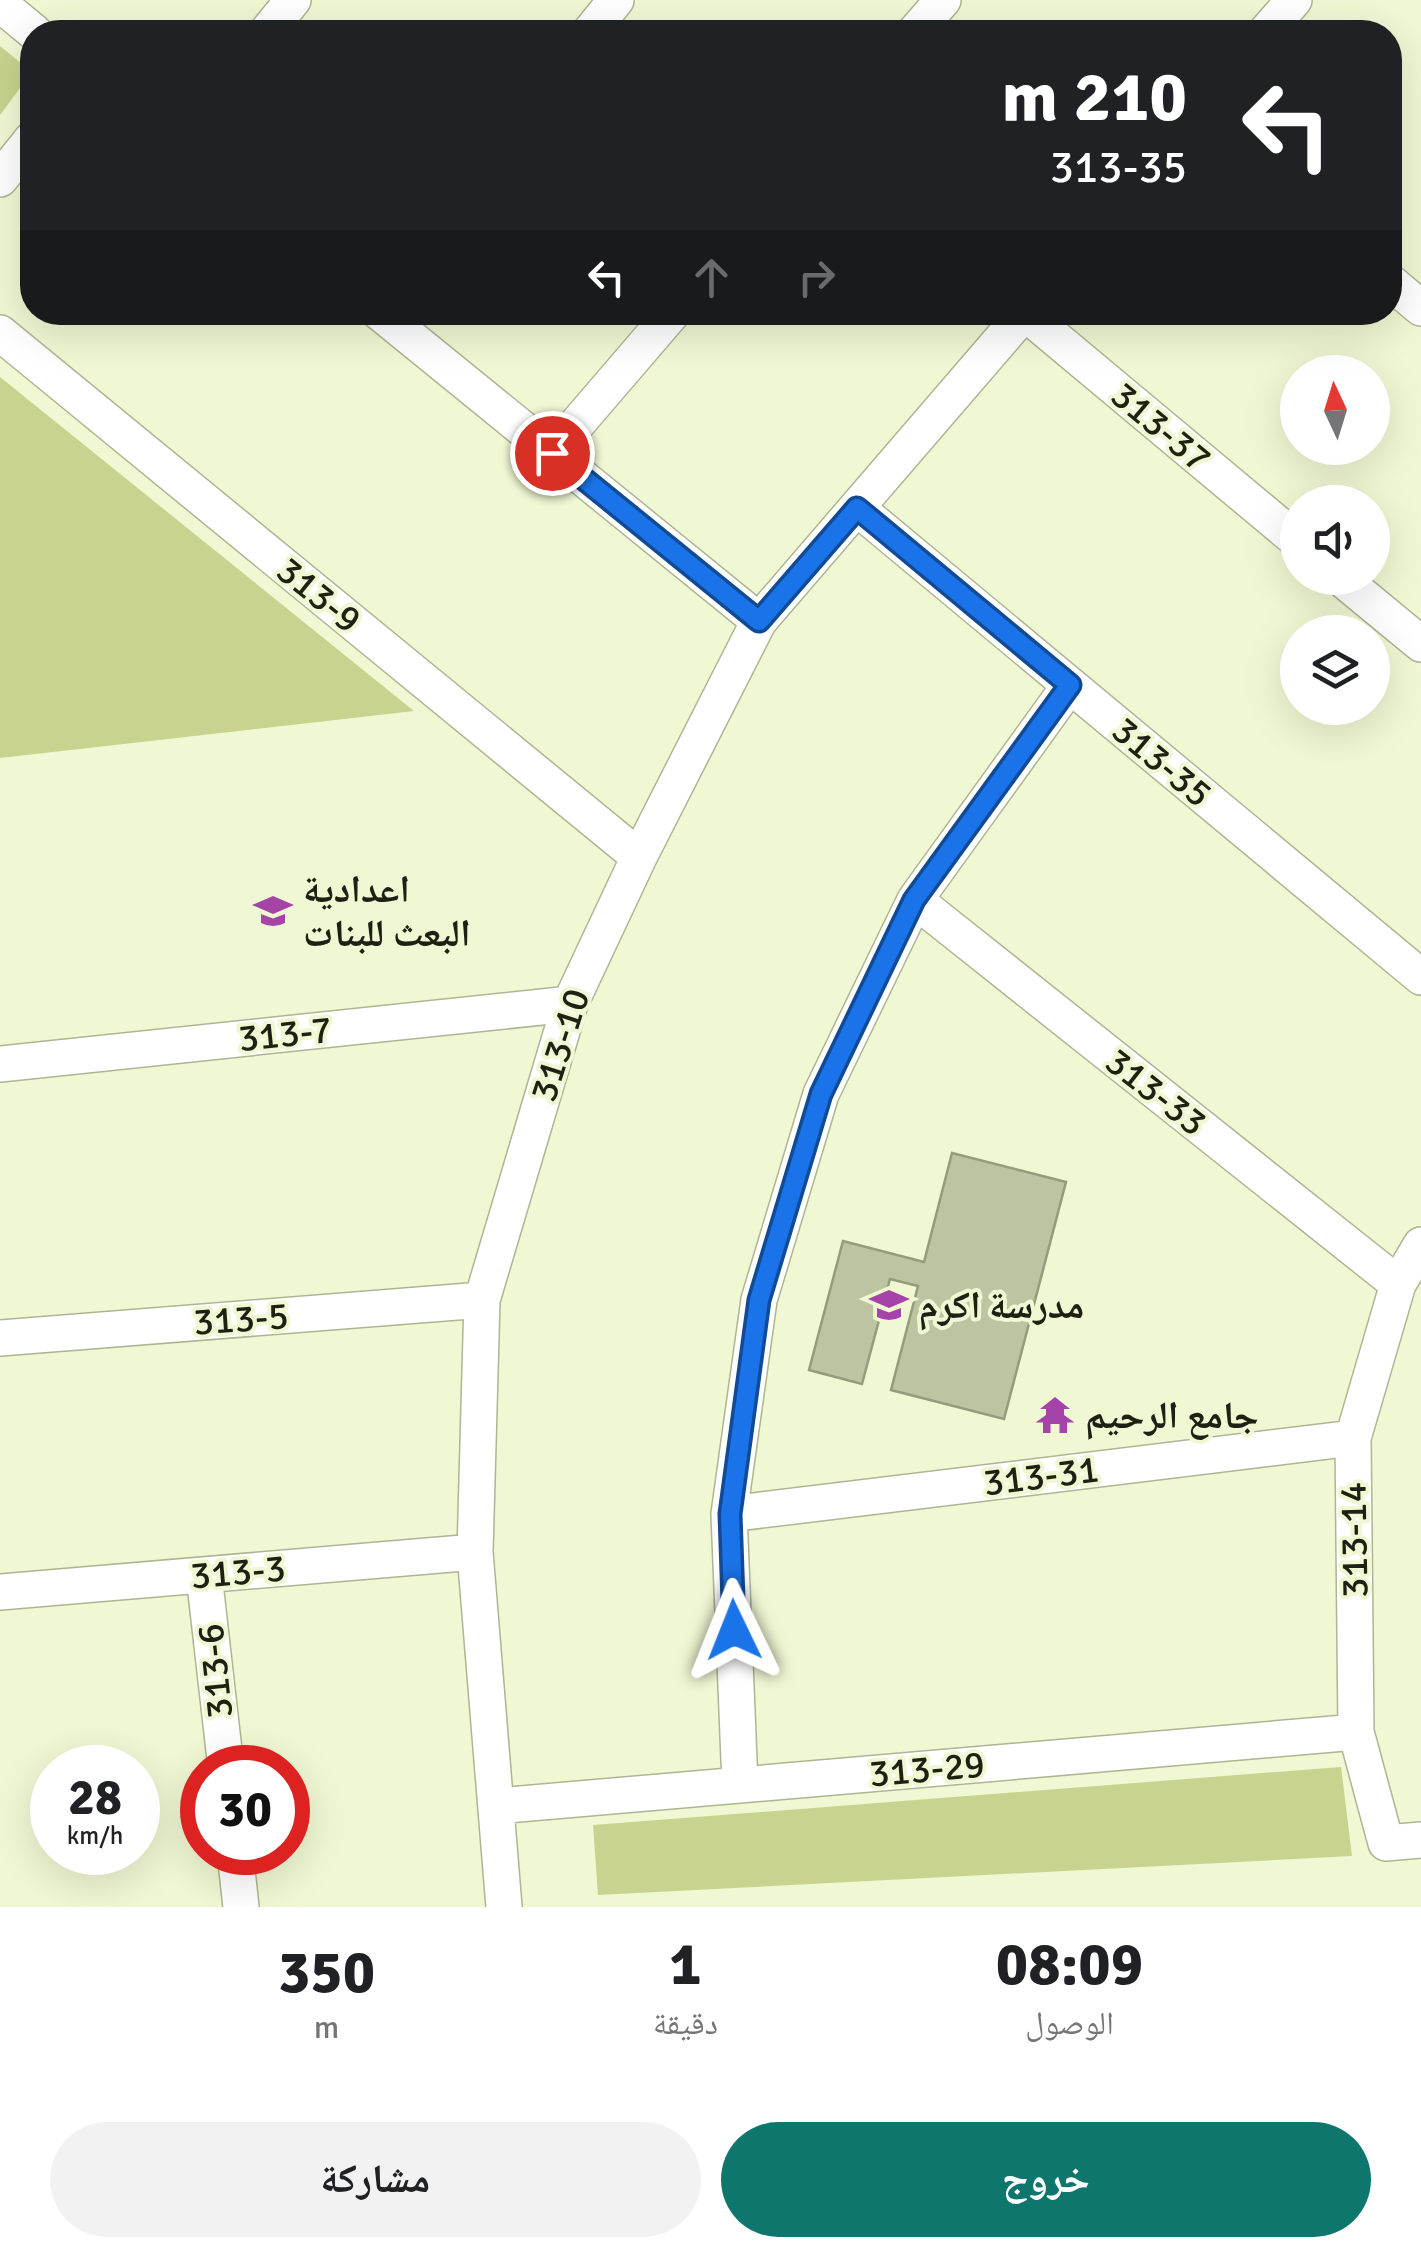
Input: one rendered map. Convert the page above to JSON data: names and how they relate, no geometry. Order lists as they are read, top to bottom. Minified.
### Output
{"streets":{"street":["313-37","313-9","313-35","313-7","313-10","313-33","313-5","313-31","313-14","313-3","313-6","313-29"]},"crossings":[["313-9","313-10"],["313-35","313-10"],["313-7","313-10"],["313-10","313-5"],["313-10","313-3"],["313-10","313-29"],["313-33","313-14"],["313-31","313-14"],["313-14","313-29"],["313-3","313-6"]],"places":{"school or university":["اعدادية البعث للبنات","مدرسة اكرم"],"temple":["جامع الرحيم"]},"north":"top","page":{"turn":["210 m","313-35"],"speed":"28 km/h","limit":"30","eta":["08:09","الوصول","1","دقيقة","350","m"],"buttons":["خروج","مشاركة"]}}
